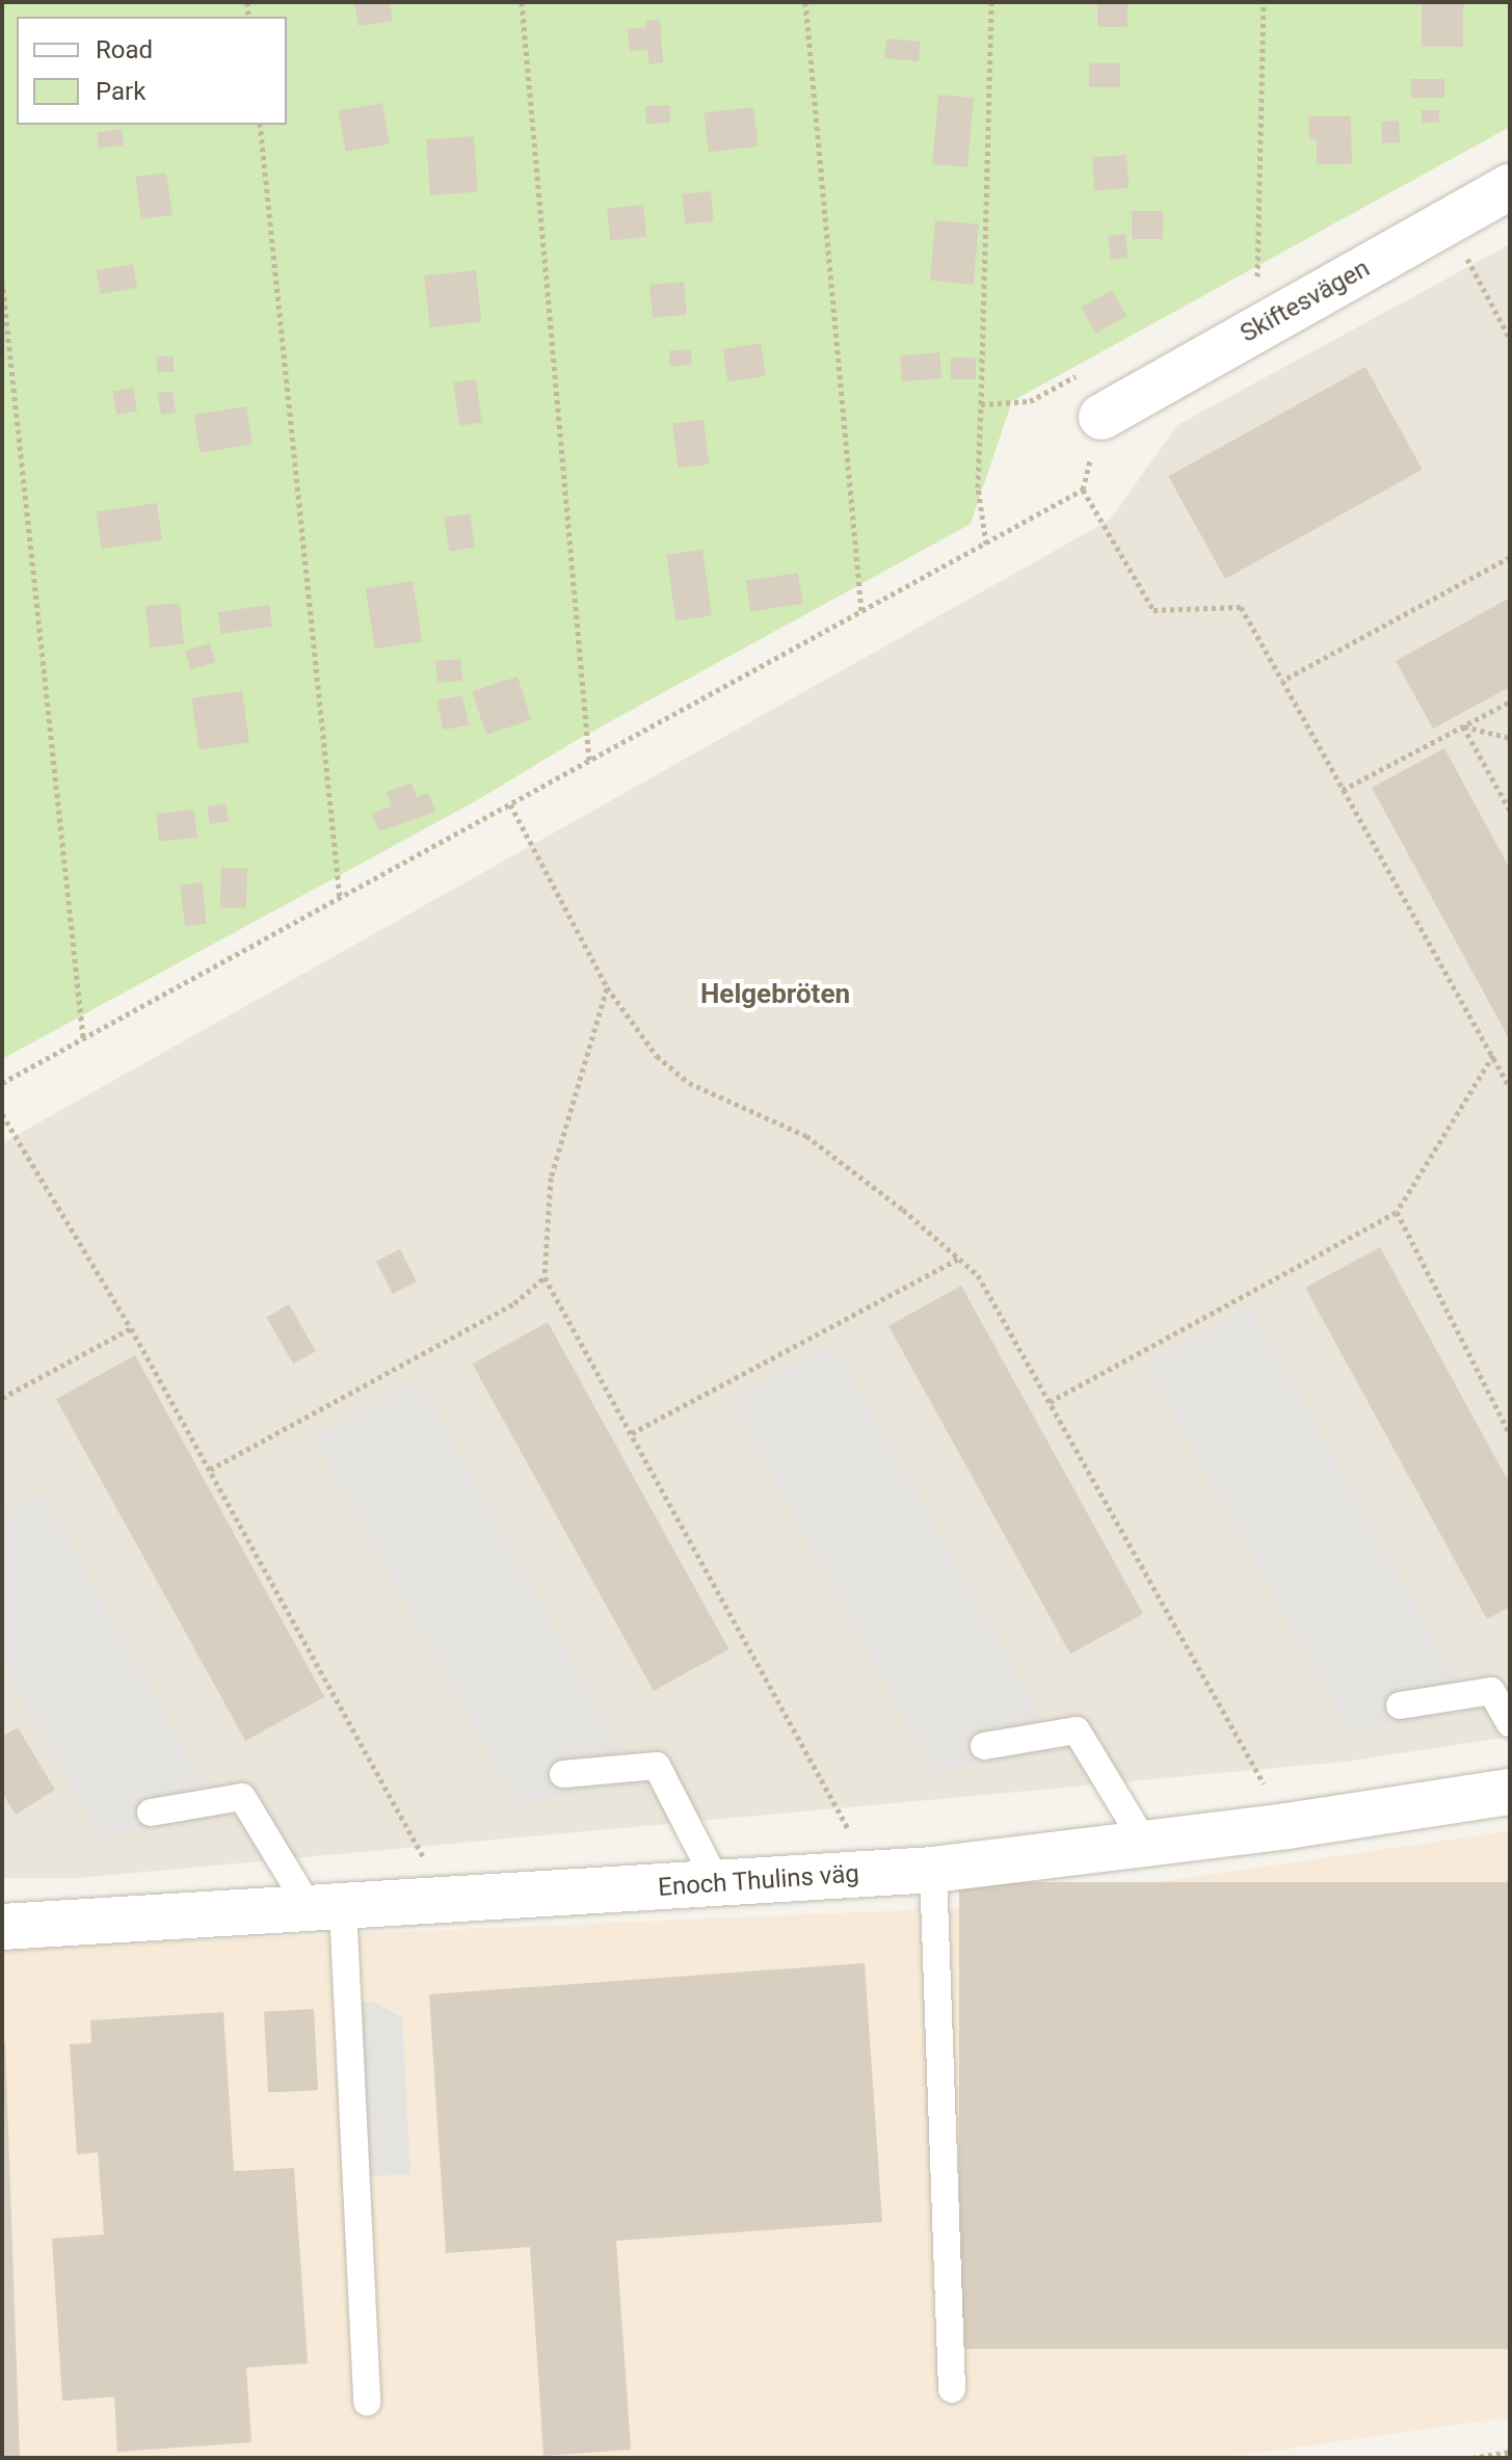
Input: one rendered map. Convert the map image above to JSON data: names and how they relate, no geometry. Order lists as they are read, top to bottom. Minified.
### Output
{"streets":{"street":["Skiftesvägen","Enoch Thulins väg"]},"districts":["Helgebröten"],"legend":["Road","Park"]}
